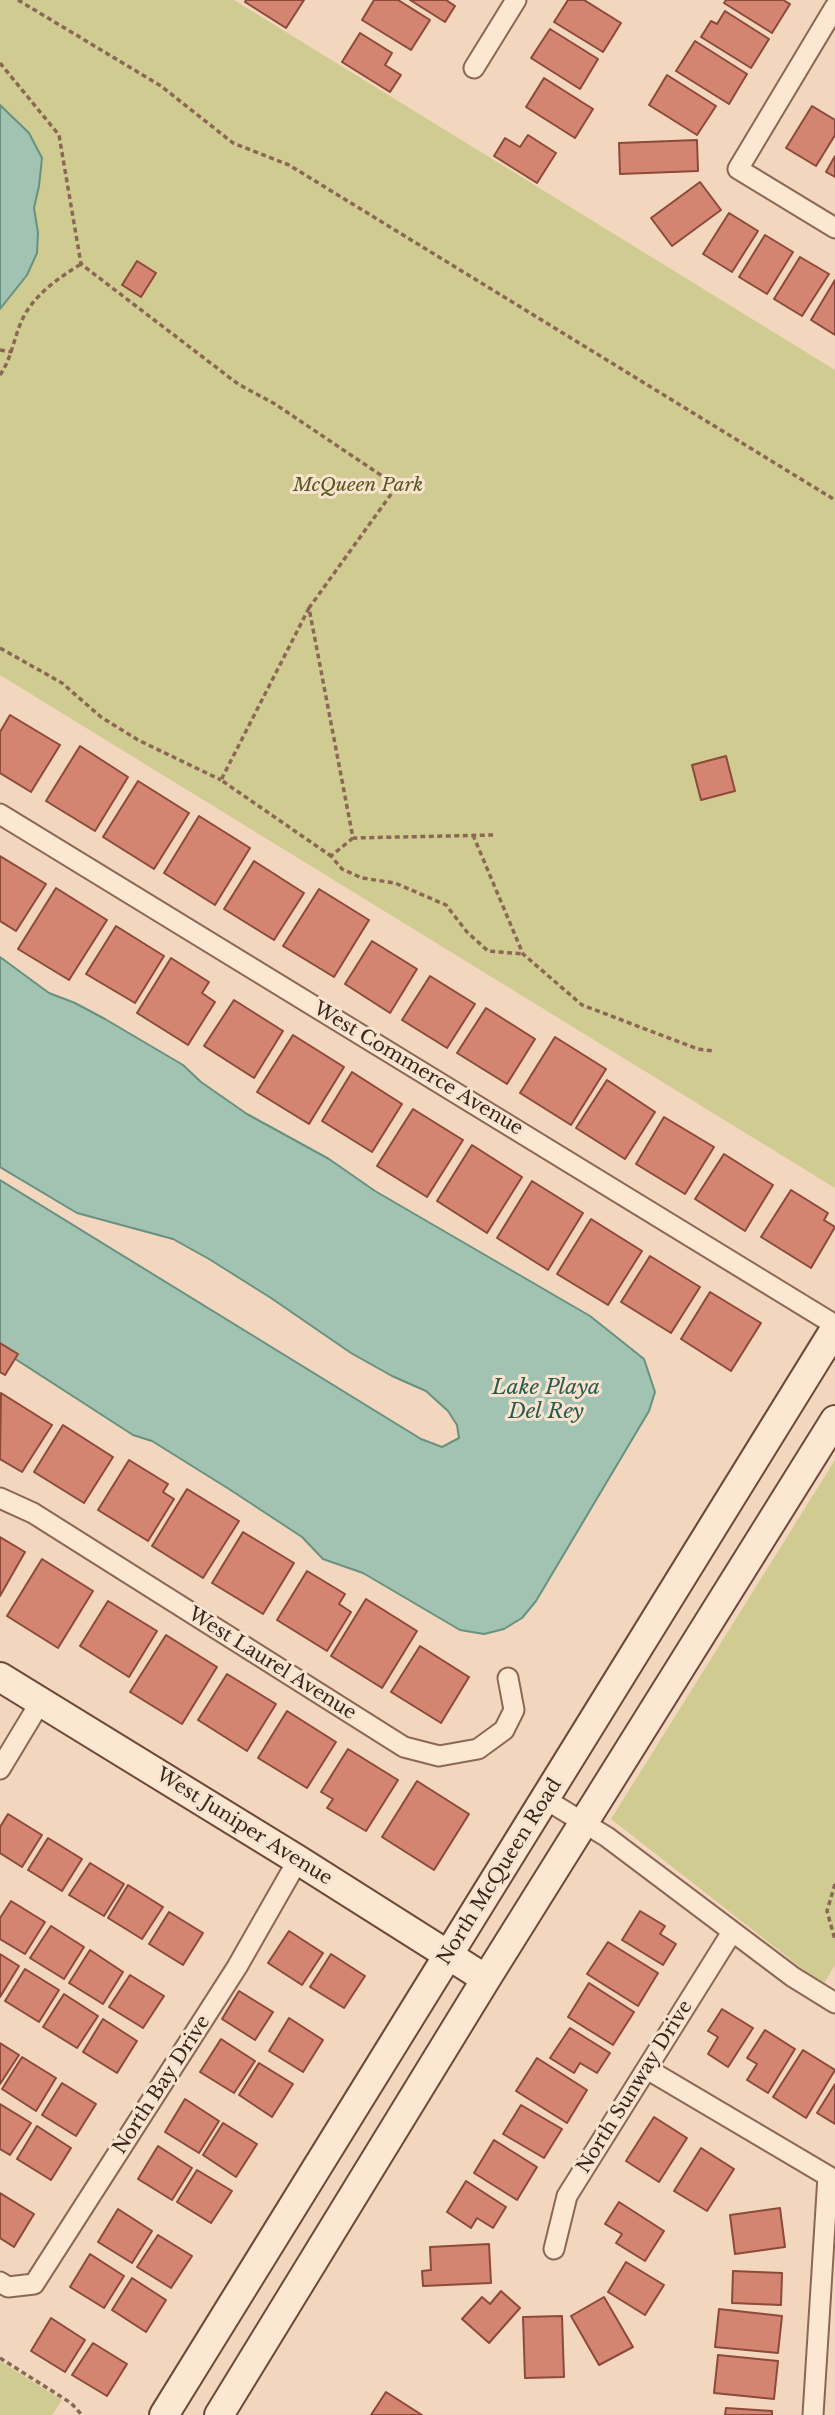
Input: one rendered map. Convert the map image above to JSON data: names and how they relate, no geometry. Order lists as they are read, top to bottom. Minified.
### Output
{"streets":{"main road":["West Juniper Avenue","North McQueen Road"],"street":["West Commerce Avenue","West Laurel Avenue","North Bay Drive","North Sunway Drive"]},"crossings":[["West Commerce Avenue","North McQueen Road"],["West Juniper Avenue","North McQueen Road"],["West Juniper Avenue","North Bay Drive"]],"water":["Lake Playa Del Rey"],"parks":["McQueen Park"]}
